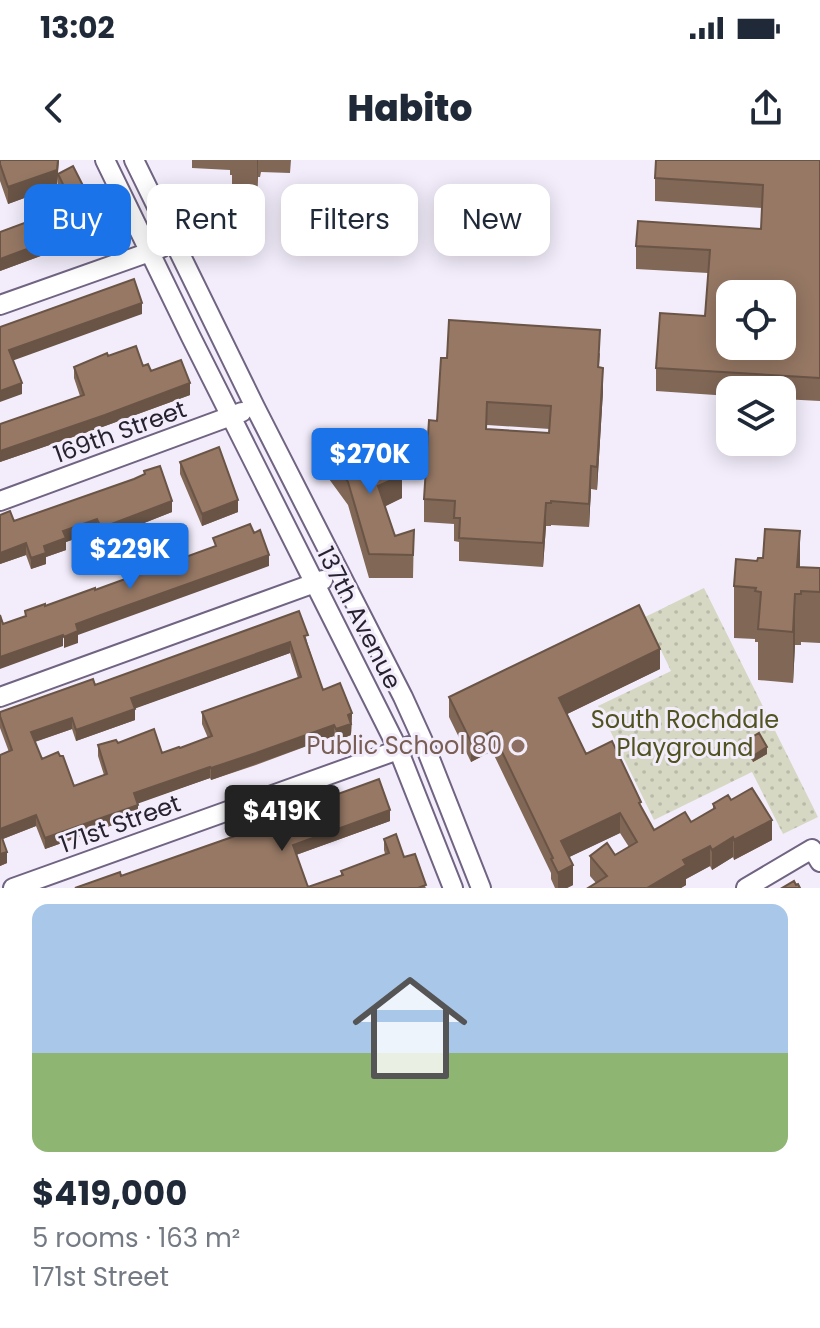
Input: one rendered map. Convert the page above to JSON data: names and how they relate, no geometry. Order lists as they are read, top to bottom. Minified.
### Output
{"streets":{"street":["169th Street","137th Avenue","171st Street"]},"crossings":[["169th Street","137th Avenue"],["137th Avenue","171st Street"]],"parks":["South Rochdale Playground"],"places":["Public School 80"],"page":{"status":"13:02","header":"Habito","chip":["Buy","Rent","Filters","New"],"price":["$270K","$229K","$419K"],"list":[{"name":"$419,000","note":"5 rooms · 163 m² · 171st Street"}]}}
